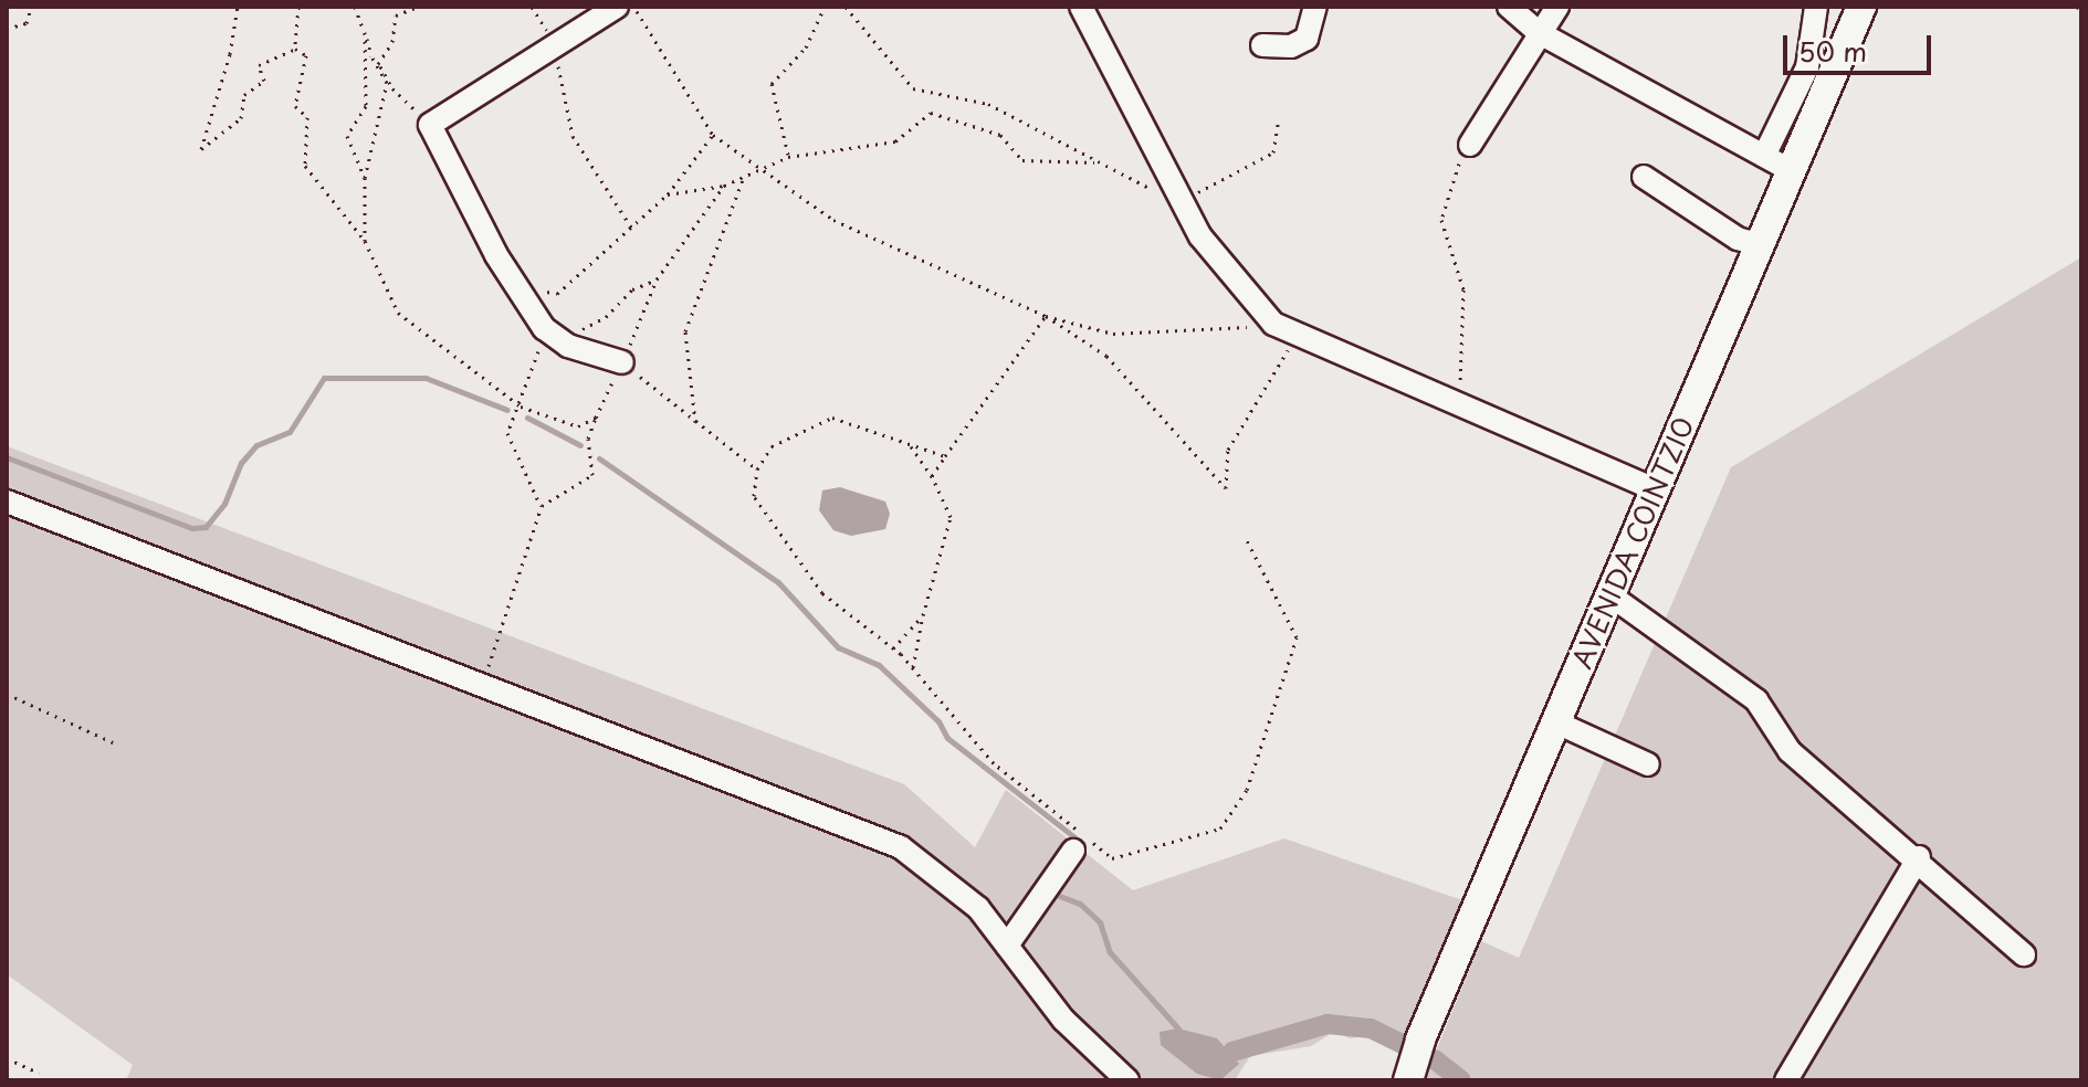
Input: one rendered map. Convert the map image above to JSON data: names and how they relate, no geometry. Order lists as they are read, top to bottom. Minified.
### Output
{"streets":{"main road":["AVENIDA COINTZIO"]},"scale_bar":"50 m"}
